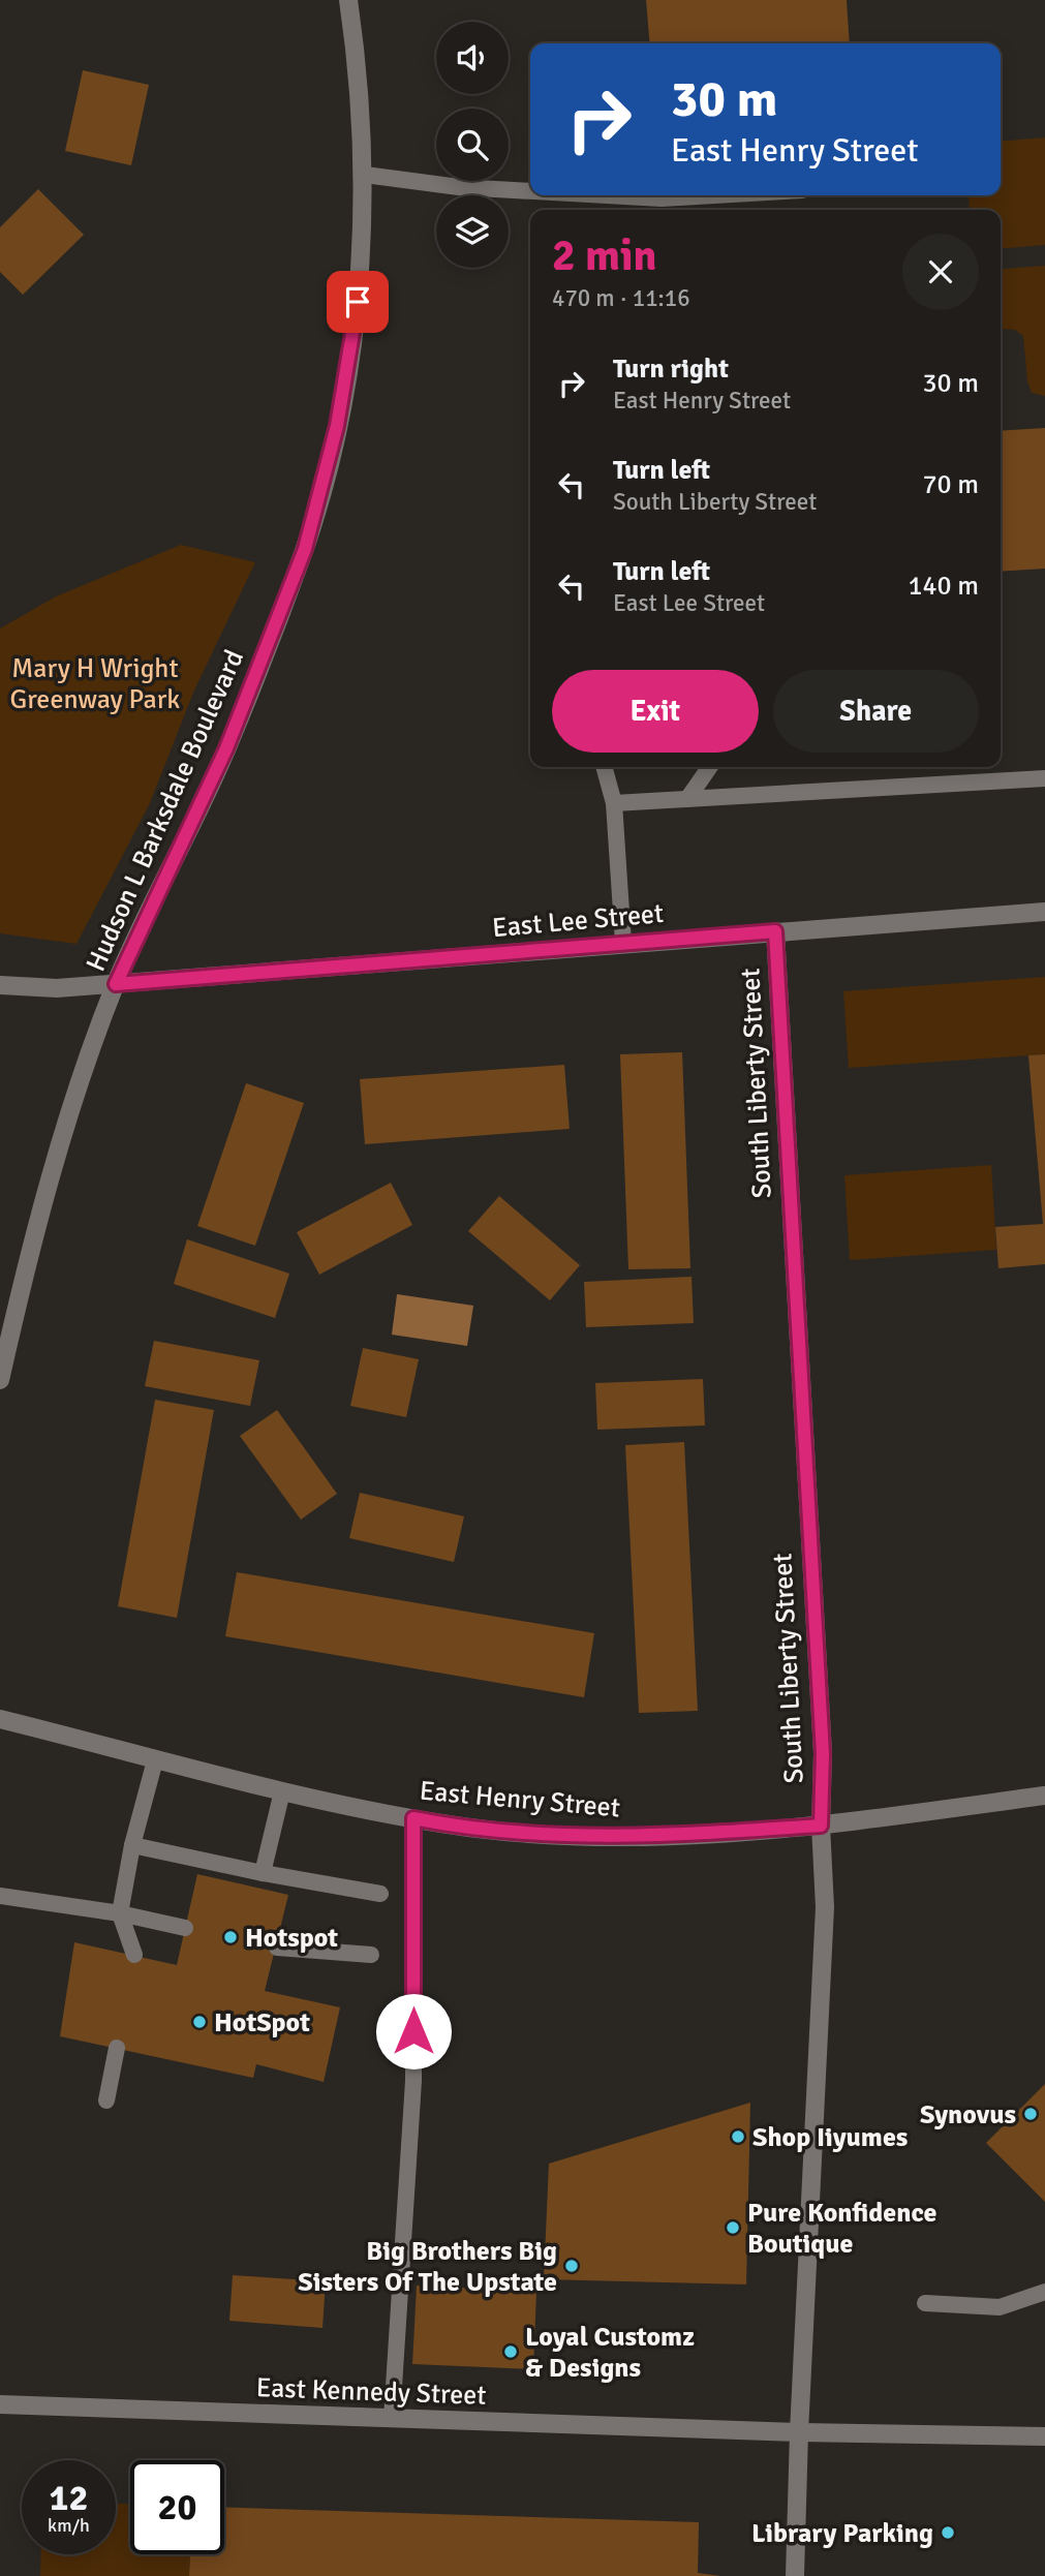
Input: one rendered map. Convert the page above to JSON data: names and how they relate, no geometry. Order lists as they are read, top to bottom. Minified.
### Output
{"streets":{"street":["Hudson L Barksdale Boulevard","East Lee Street","South Liberty Street","East Henry Street","East Kennedy Street"]},"crossings":[["Hudson L Barksdale Boulevard","East Lee Street"],["East Lee Street","South Liberty Street"],["South Liberty Street","East Henry Street"],["South Liberty Street","East Kennedy Street"]],"parks":["Mary H Wright Greenway Park"],"places":["Hotspot","HotSpot","Synovus","Shop Iiyumes","Pure Konfidence Boutique","Big Brothers Big Sisters Of The Upstate","Loyal Customz & Designs","Library Parking"],"page":{"turn":["30 m","East Henry Street"],"heading":["2 min","470 m · 11:16"],"list":[{"name":"Turn right","note":"East Henry Street","value":"30 m"},{"name":"Turn left","note":"South Liberty Street","value":"70 m"},{"name":"Turn left","note":"East Lee Street","value":"140 m"}],"buttons":["Exit","Share"],"speed":"12 km/h","limit":"20"}}
